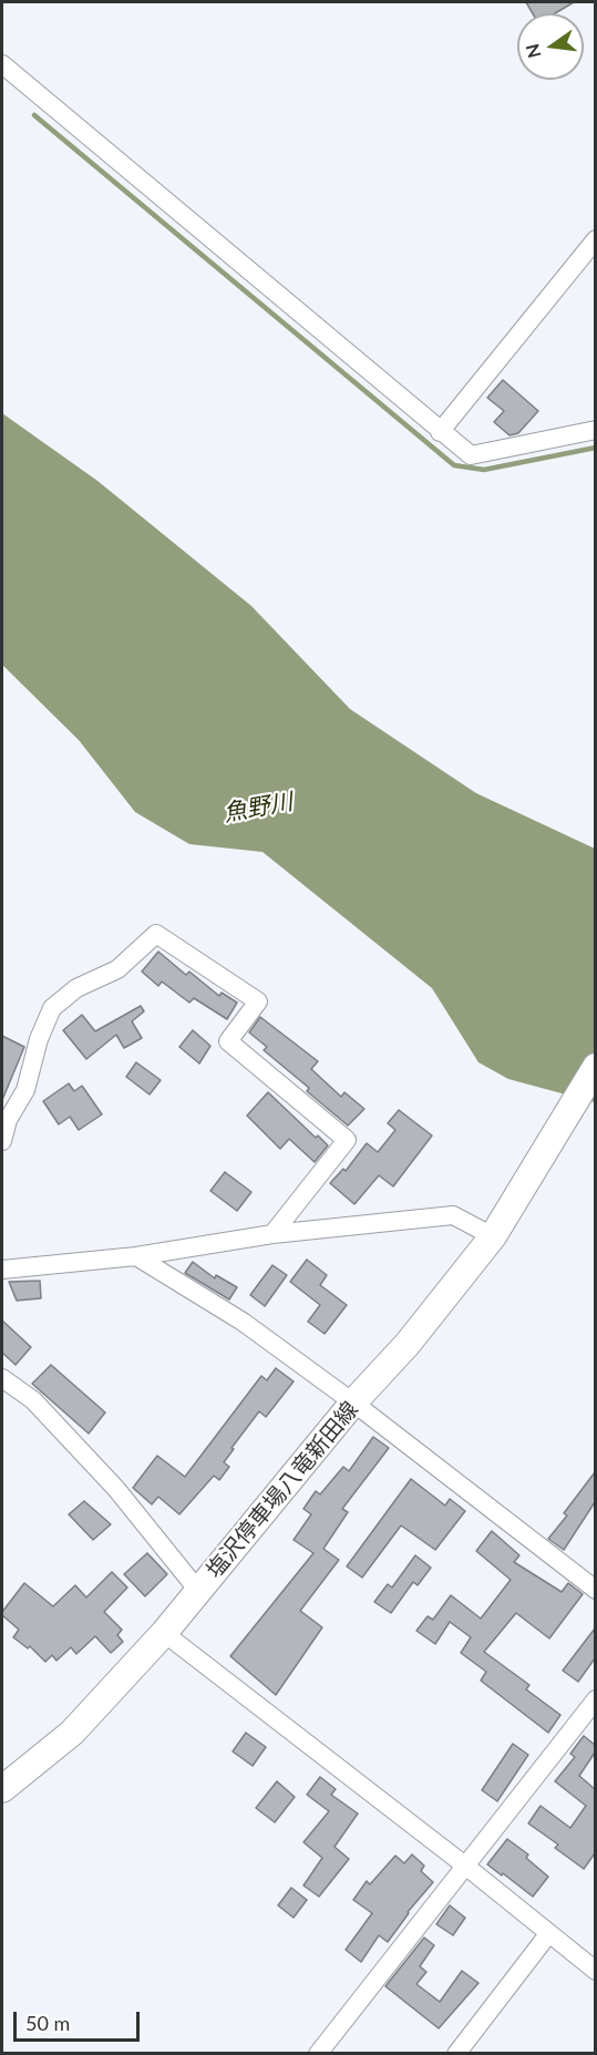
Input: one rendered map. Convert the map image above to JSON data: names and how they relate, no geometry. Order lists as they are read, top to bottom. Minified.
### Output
{"streets":{"main road":["塩沢停車場八竜新田線"]},"water":["魚野川"],"scale_bar":"50 m","north":"left"}
